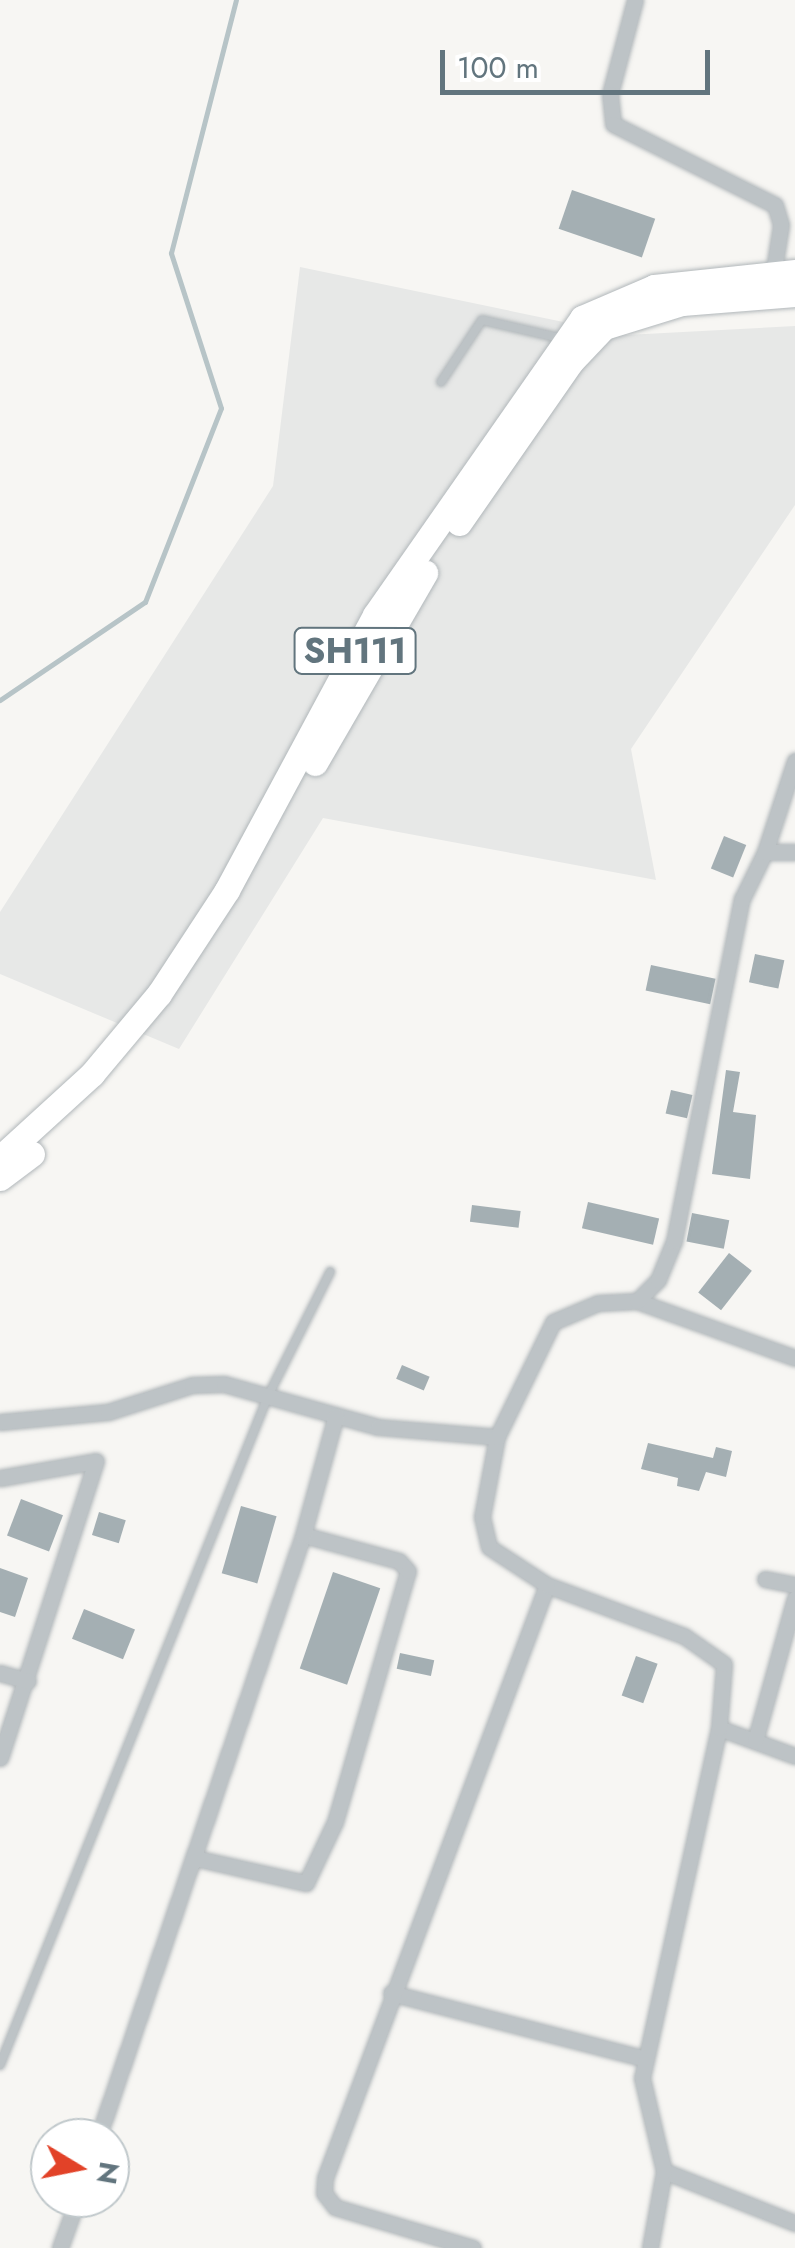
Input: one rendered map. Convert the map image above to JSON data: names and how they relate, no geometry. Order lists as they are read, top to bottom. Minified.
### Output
{"streets":{"main road":["SH111"]},"scale_bar":"100 m","north":"right"}
